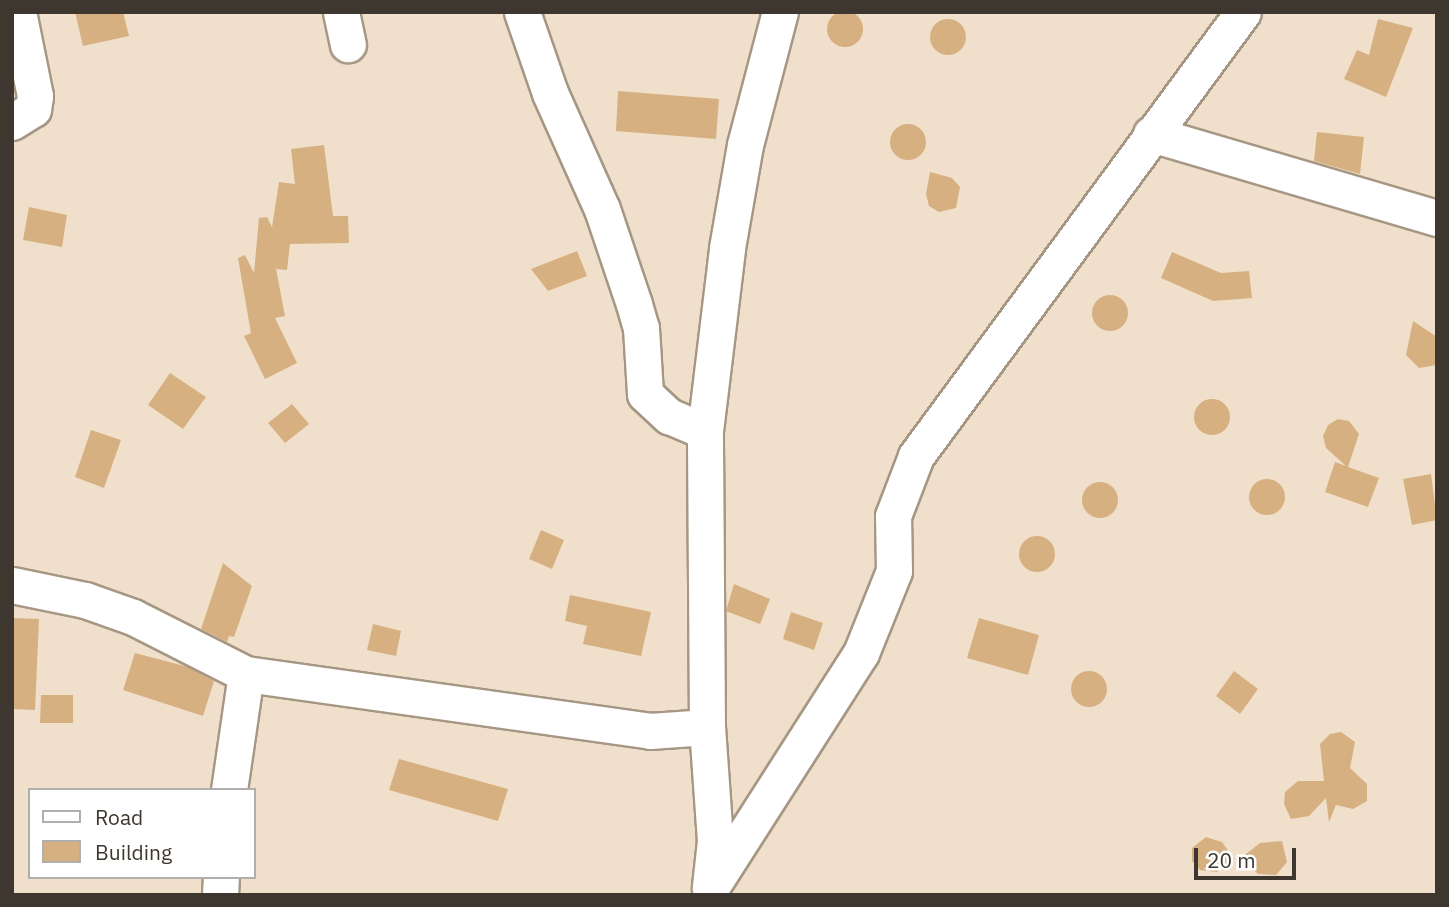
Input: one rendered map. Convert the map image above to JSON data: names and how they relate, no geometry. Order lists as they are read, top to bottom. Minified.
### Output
{"legend":["Road","Building"],"scale_bar":"20 m"}
